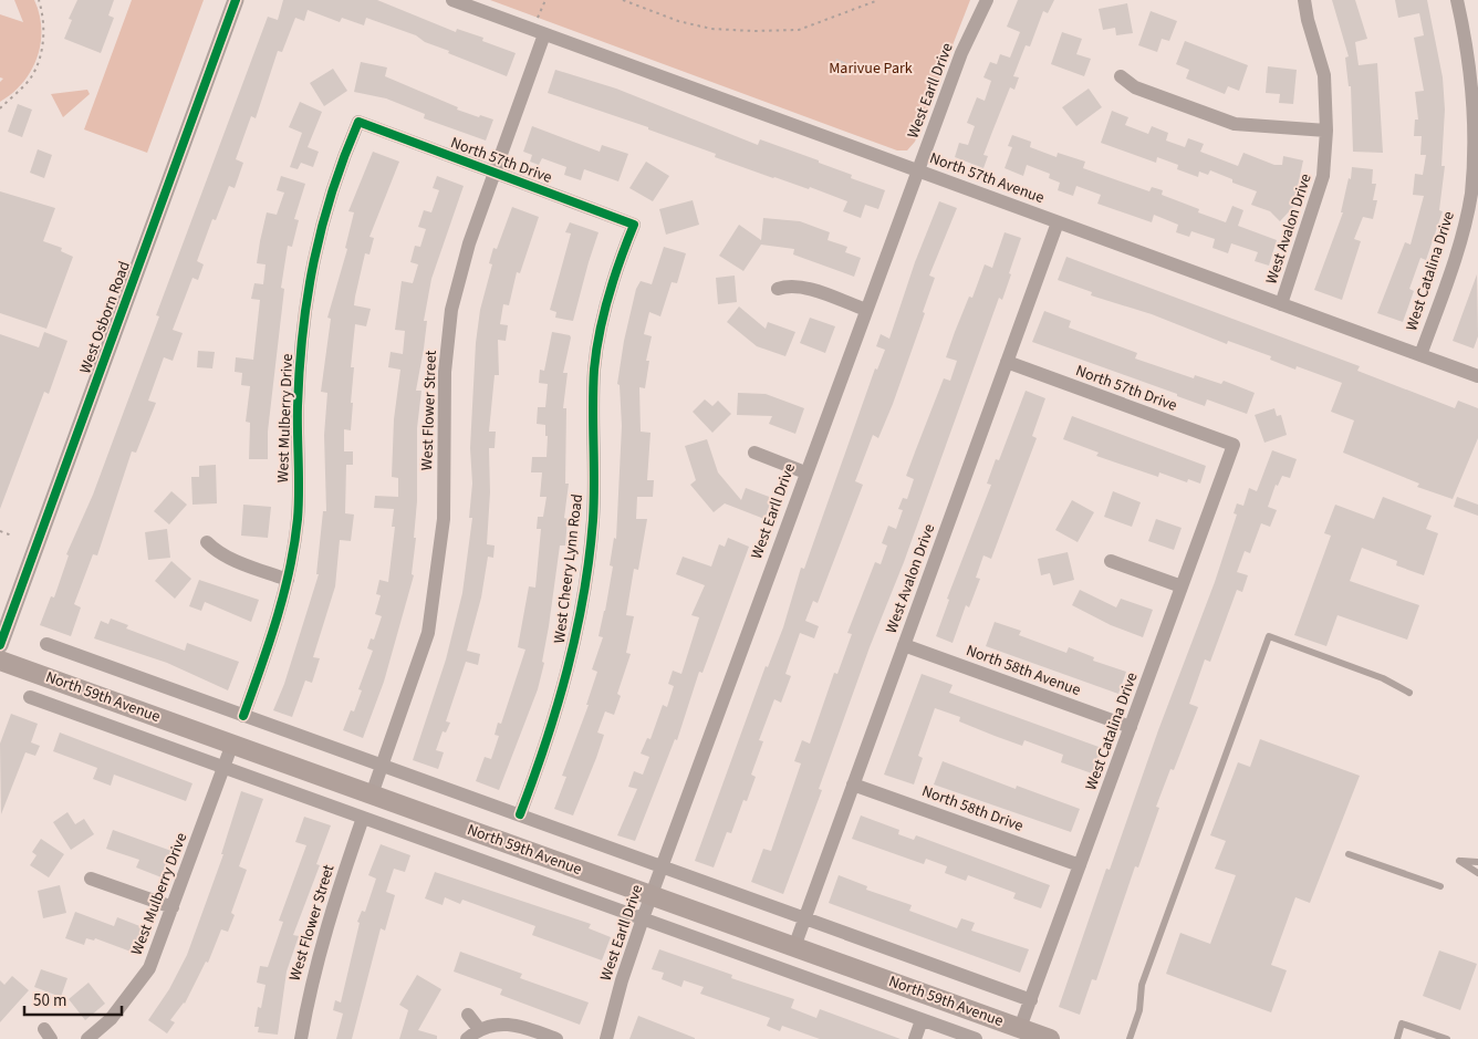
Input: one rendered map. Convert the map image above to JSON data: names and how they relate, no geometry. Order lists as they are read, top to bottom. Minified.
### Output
{"streets":{"main road":["North 59th Avenue"],"street":["West Earll Drive","North 57th Drive","North 57th Avenue","West Avalon Drive","West Catalina Drive","West Osborn Road","West Flower Street","West Mulberry Drive","West Cheery Lynn Road","North 58th Avenue","North 58th Drive"]},"crossings":[["West Earll Drive","North 57th Avenue"],["West Earll Drive","North 59th Avenue"],["North 57th Drive","West Avalon Drive"],["North 57th Drive","West Catalina Drive"],["North 57th Drive","West Flower Street"],["North 57th Drive","West Mulberry Drive"],["North 57th Drive","West Cheery Lynn Road"],["North 57th Avenue","West Avalon Drive"],["North 57th Avenue","West Catalina Drive"],["North 57th Avenue","West Flower Street"],["West Avalon Drive","North 58th Avenue"],["West Avalon Drive","North 59th Avenue"],["West Avalon Drive","North 58th Drive"],["West Catalina Drive","North 58th Avenue"],["West Catalina Drive","North 59th Avenue"],["West Catalina Drive","North 58th Drive"],["West Flower Street","North 59th Avenue"],["West Mulberry Drive","North 59th Avenue"],["West Cheery Lynn Road","North 59th Avenue"]],"parks":["Marivue Park"],"scale_bar":"50 m"}
